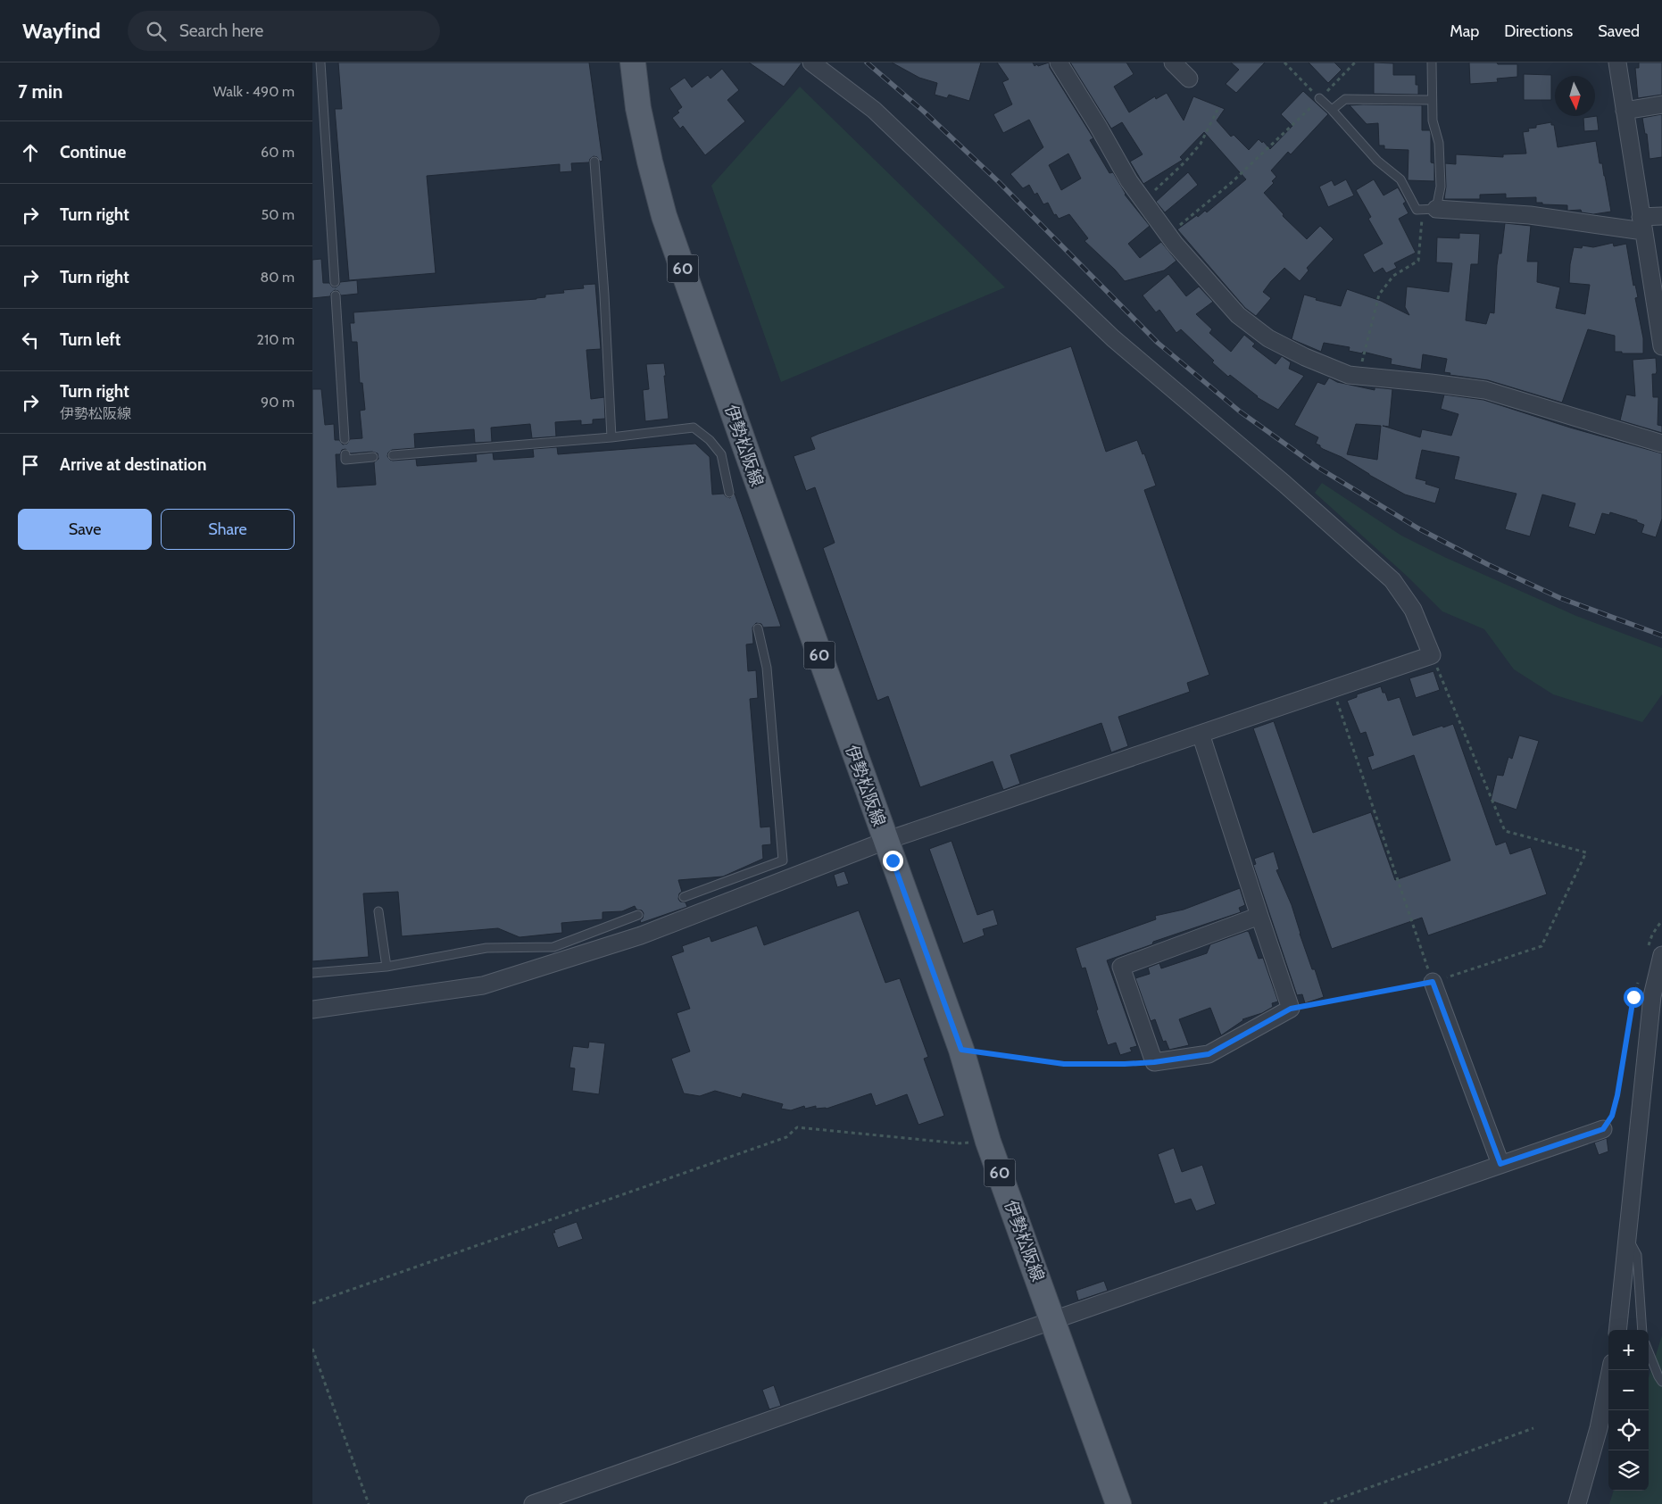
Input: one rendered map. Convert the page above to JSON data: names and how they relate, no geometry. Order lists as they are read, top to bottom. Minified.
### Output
{"streets":{"main road":["60","伊勢松阪線"]},"north":"bottom","page":{"header":"Wayfind","search":"Search here","nav":["Map","Directions","Saved"],"heading":["7 min","Walk · 490 m"],"list":[["Continue","60 m"],["Turn right","50 m"],["Turn right","80 m"],["Turn left","210 m"],["Turn right","伊勢松阪線","90 m"],"Arrive at destination"],"buttons":["Save","Share"],"map_buttons":["+","−"]}}
